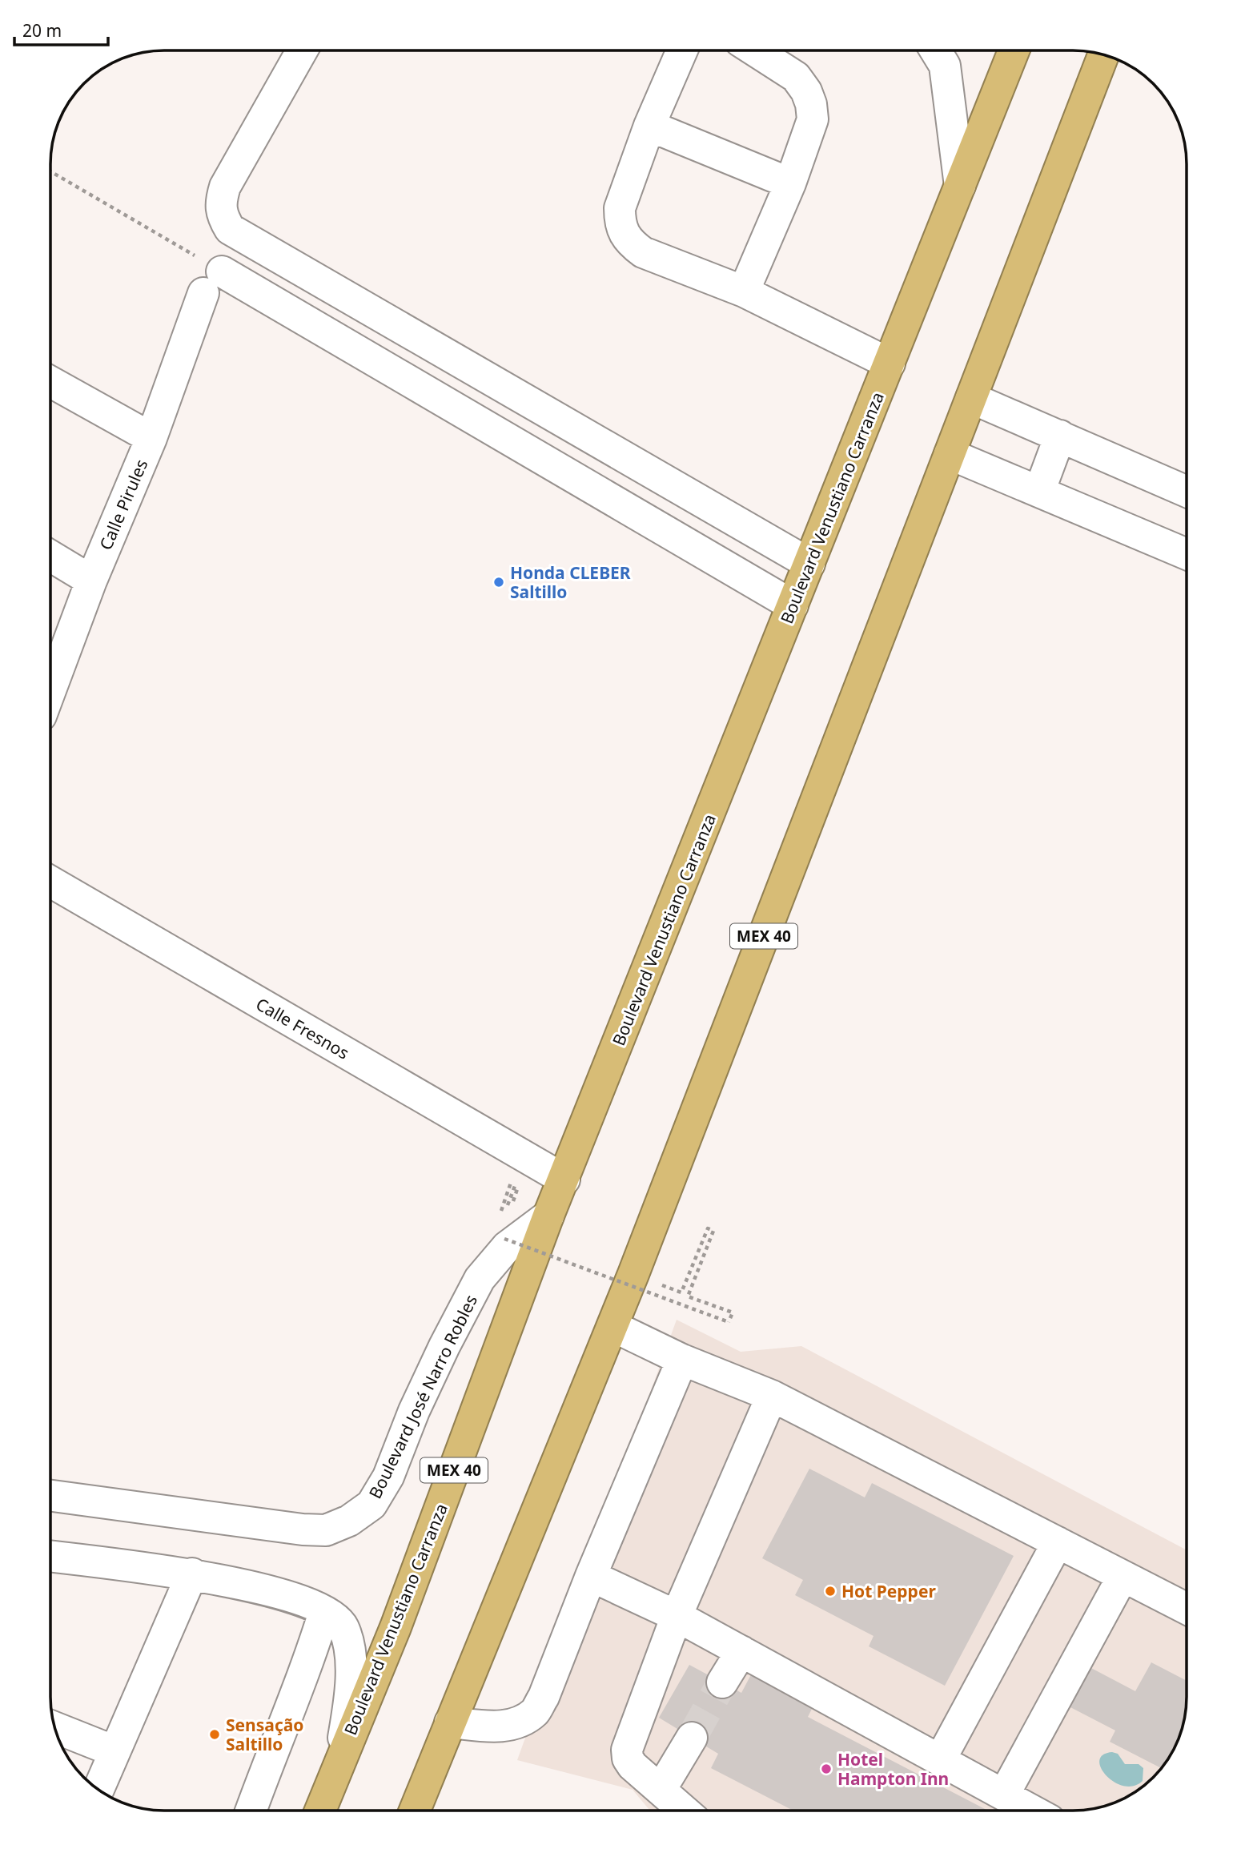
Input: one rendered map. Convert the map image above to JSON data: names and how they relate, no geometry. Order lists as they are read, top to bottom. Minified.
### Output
{"streets":{"highway":["Boulevard Venustiano Carranza","MEX 40"],"street":["Calle Pirules","Calle Fresnos","Boulevard José Narro Robles"]},"crossings":[["Boulevard Venustiano Carranza","Calle Fresnos"],["Boulevard Venustiano Carranza","Boulevard José Narro Robles"]],"places":["Honda CLEBER Saltillo","Hot Pepper","Sensação Saltillo","Hotel Hampton Inn"],"scale_bar":"20 m"}
